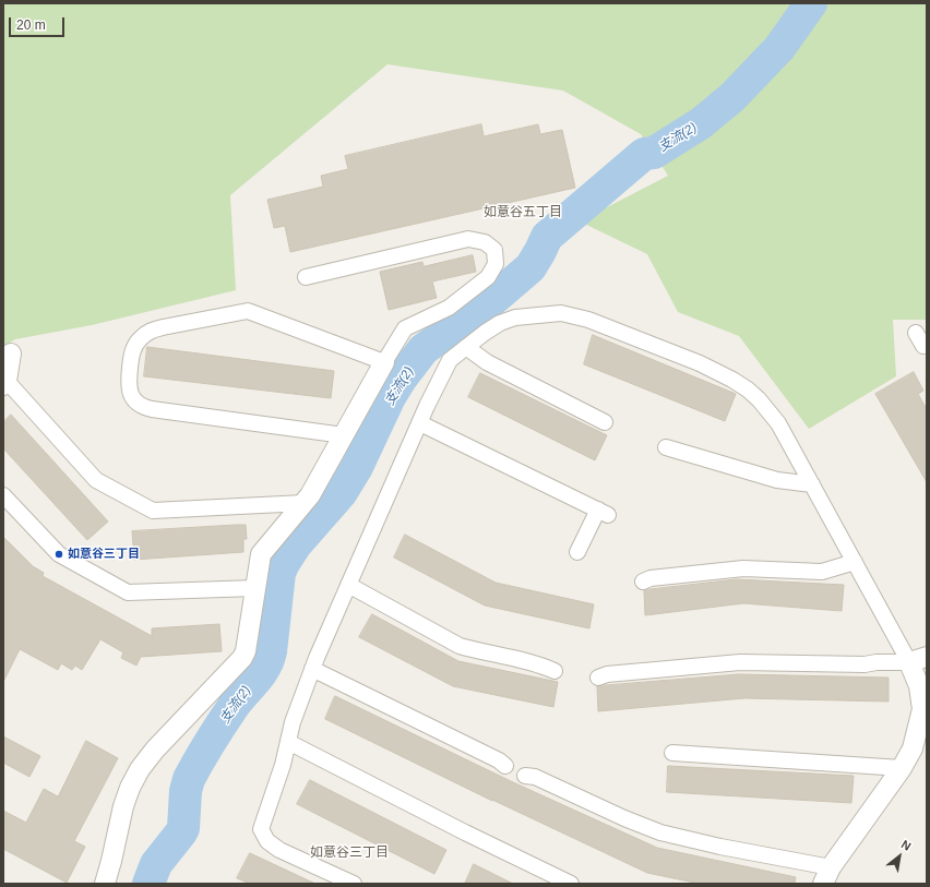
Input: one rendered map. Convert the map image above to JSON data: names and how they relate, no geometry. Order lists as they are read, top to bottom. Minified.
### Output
{"districts":["如意谷五丁目","如意谷三丁目"],"water":["支流(2)"],"places":["如意谷三丁目"],"scale_bar":"20 m","north":"top right"}
